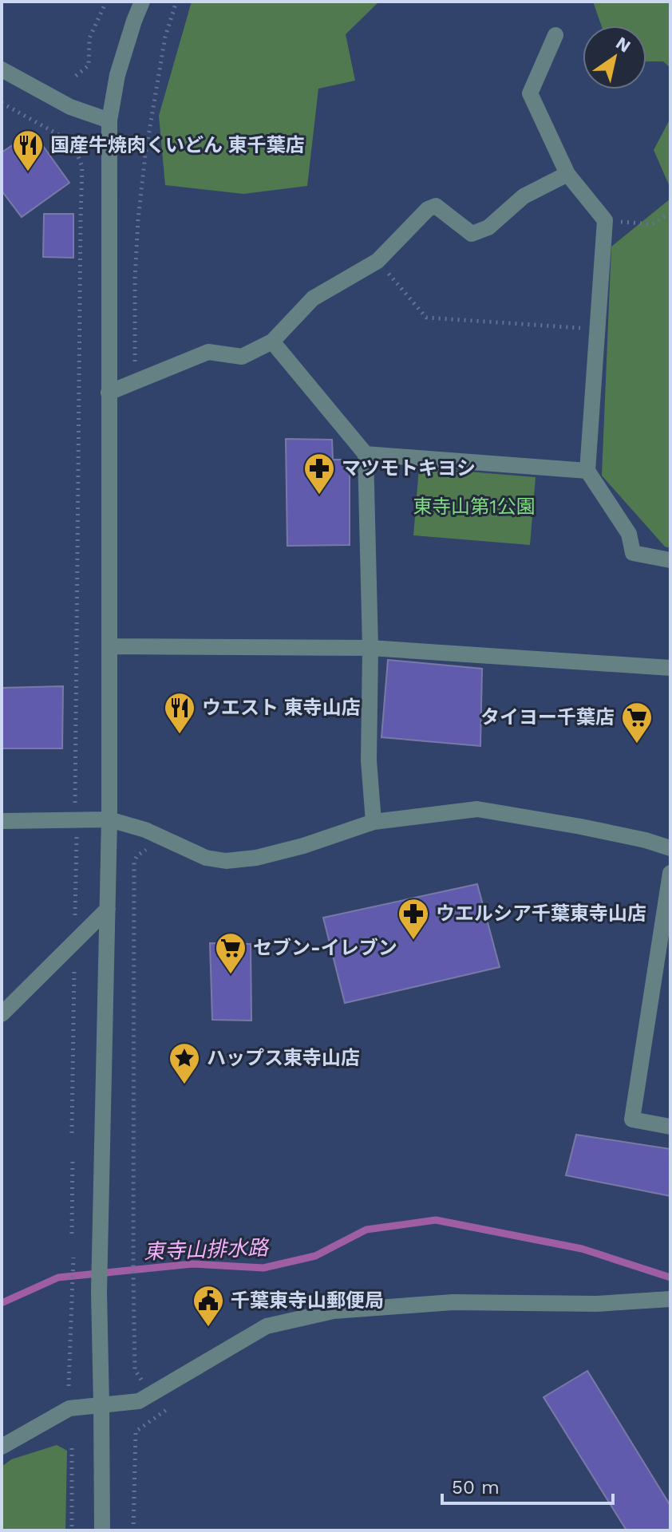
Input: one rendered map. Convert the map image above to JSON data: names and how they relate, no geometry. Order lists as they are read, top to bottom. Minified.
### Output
{"water":["東寺山排水路"],"parks":["東寺山第1公園"],"places":{"restaurant":["国産牛焼肉くいどん 東千葉店","ウエスト 東寺山店"],"pharmacy":["マツモトキヨシ","ウエルシア千葉東寺山店"],"supermarket":["タイヨー千葉店","セブン-イレブン"],"place":["ハップス東寺山店"],"public building":["千葉東寺山郵便局"]},"scale_bar":"50 m","north":"top right"}
